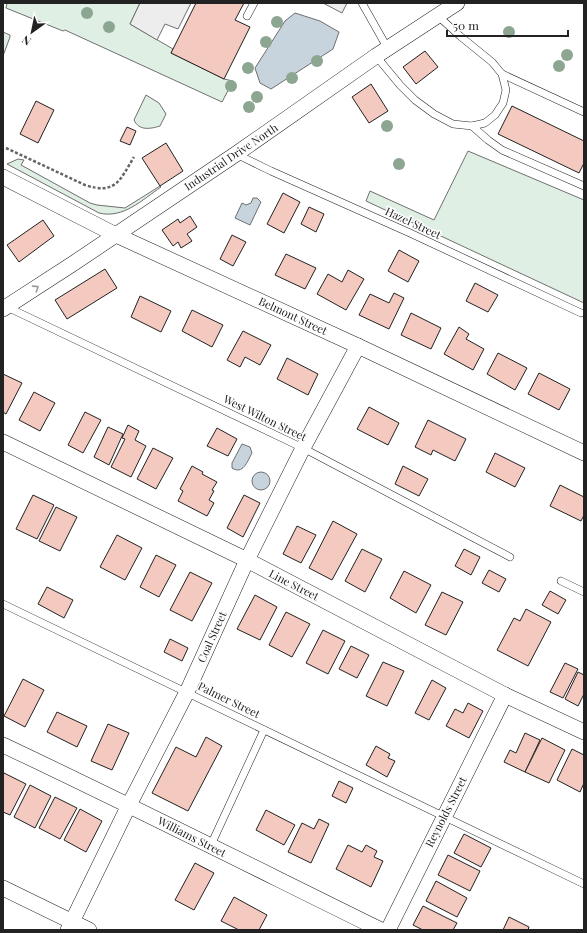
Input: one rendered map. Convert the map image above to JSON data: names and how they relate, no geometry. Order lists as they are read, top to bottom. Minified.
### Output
{"streets":{"street":["Industrial Drive North","Belmont Street","Line Street","Coal Street","Reynolds Street","Williams Street"],"lane":["Hazel Street","West Wilton Street","Palmer Street"]},"crossings":[["Industrial Drive North","Hazel Street"],["Industrial Drive North","Belmont Street"],["Industrial Drive North","West Wilton Street"],["Belmont Street","Coal Street"],["West Wilton Street","Coal Street"],["Line Street","Coal Street"],["Line Street","Reynolds Street"],["Coal Street","Palmer Street"],["Coal Street","Williams Street"],["Palmer Street","Reynolds Street"]],"scale_bar":"50 m","north":"bottom left"}
